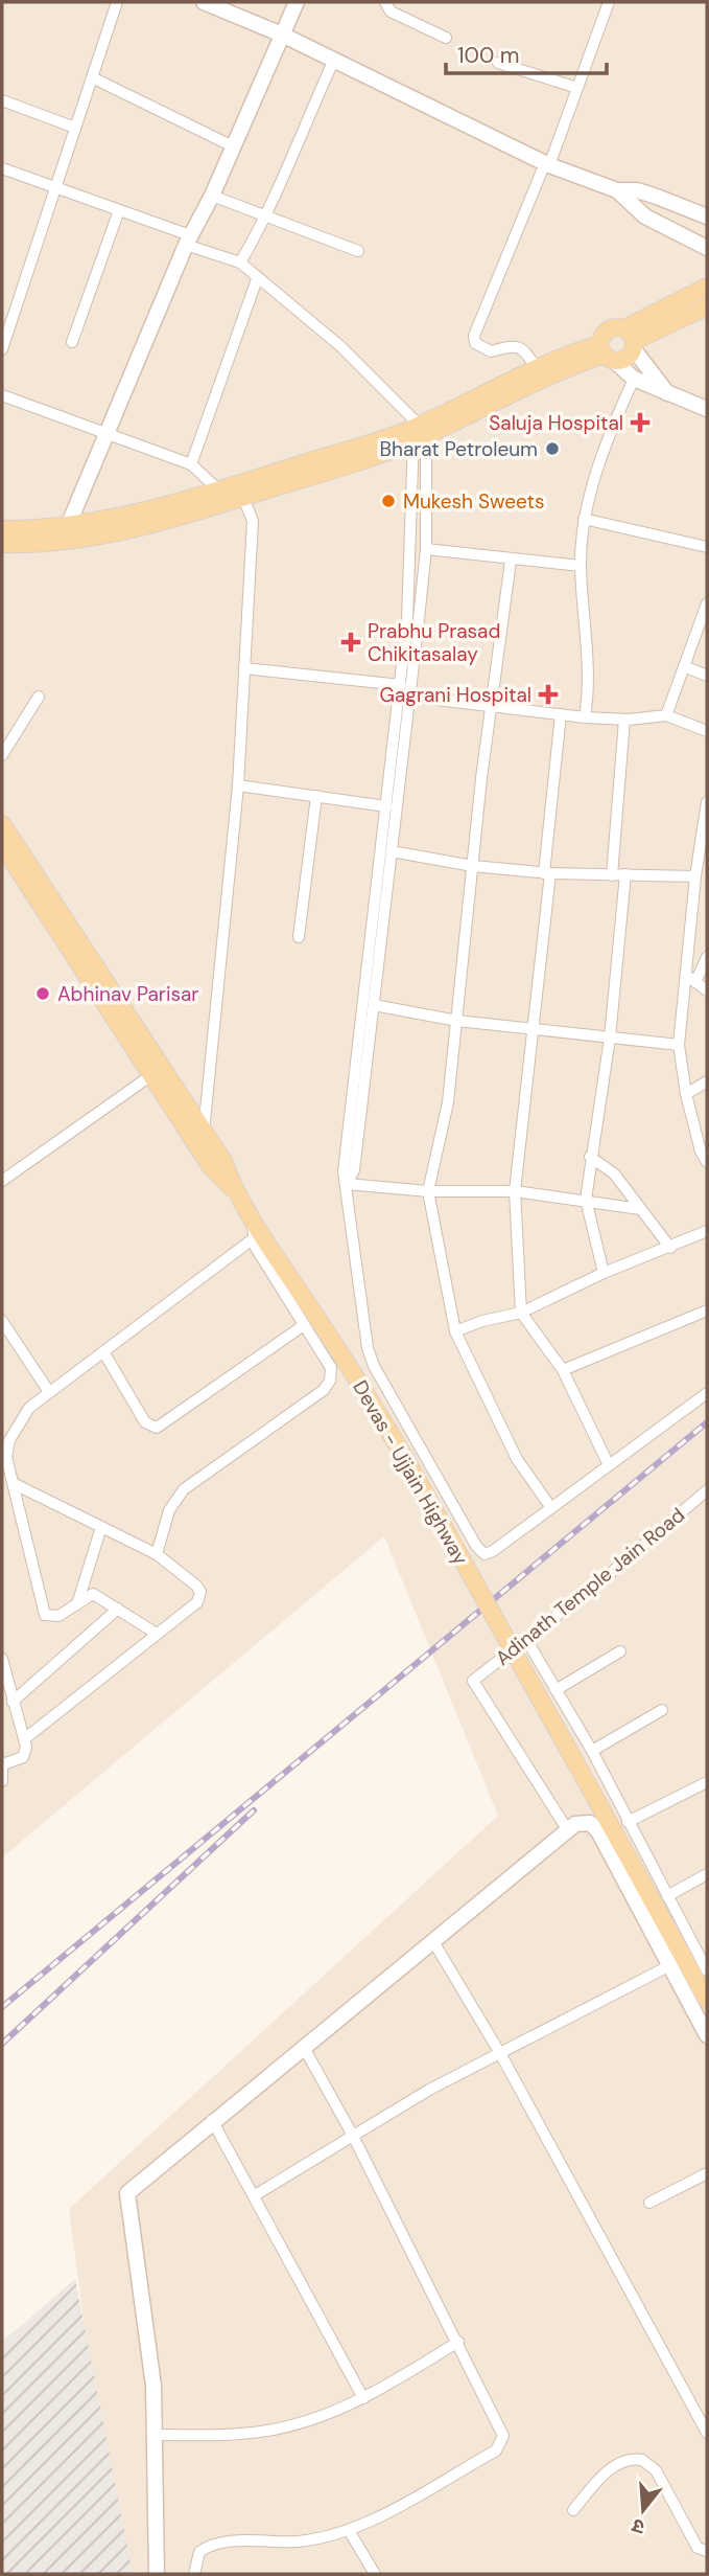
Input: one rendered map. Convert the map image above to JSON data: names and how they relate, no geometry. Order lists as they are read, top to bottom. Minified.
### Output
{"streets":{"main road":["Devas - Ujjain Highway"],"street":["Adinath Temple Jain Road"]},"places":{"health":["Saluja Hospital","Prabhu Prasad Chikitasalay","Gagrani Hospital"],"other":["Bharat Petroleum","Mukesh Sweets","Abhinav Parisar"]},"scale_bar":"100 m","north":"bottom"}
